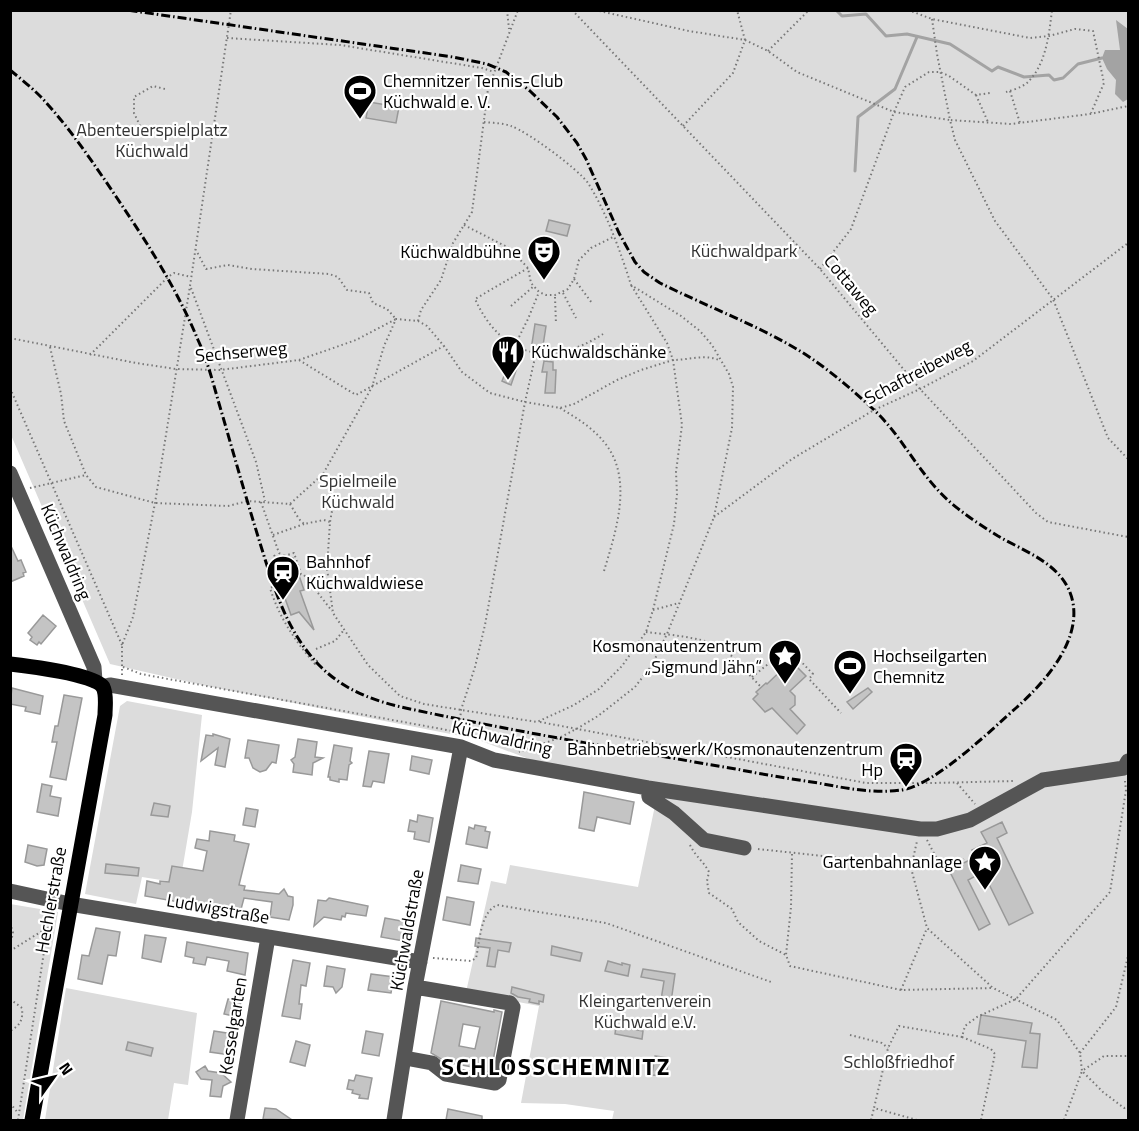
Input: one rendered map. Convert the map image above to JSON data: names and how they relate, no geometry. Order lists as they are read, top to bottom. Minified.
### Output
{"streets":{"main road":["Hechlerstraße"],"street":["Küchwaldring","Ludwigstraße","Küchwaldstraße","Kesselgarten"],"path":["Cottaweg","Sechserweg","Schaftreibeweg"]},"crossings":[["Cottaweg","Schaftreibeweg"],["Küchwaldring","Hechlerstraße"],["Küchwaldring","Küchwaldstraße"],["Hechlerstraße","Ludwigstraße"],["Ludwigstraße","Küchwaldstraße"],["Ludwigstraße","Kesselgarten"]],"districts":["SCHLOSSCHEMNITZ"],"parks":["Abenteuerspielplatz Küchwald","Küchwaldpark","Spielmeile Küchwald","Kleingartenverein Küchwald e.V.","Schloßfriedhof"],"places":{"sports":["Chemnitzer Tennis-Club Küchwald e. V.","Hochseilgarten Chemnitz"],"theatre":["Küchwaldbühne"],"restaurant":["Küchwaldschänke"],"station":["Bahnhof Küchwaldwiese","Bahnbetriebswerk/Kosmonautenzentrum Hp"],"place":["Kosmonautenzentrum „Sigmund Jähn“","Gartenbahnanlage"]},"north":"top right"}
